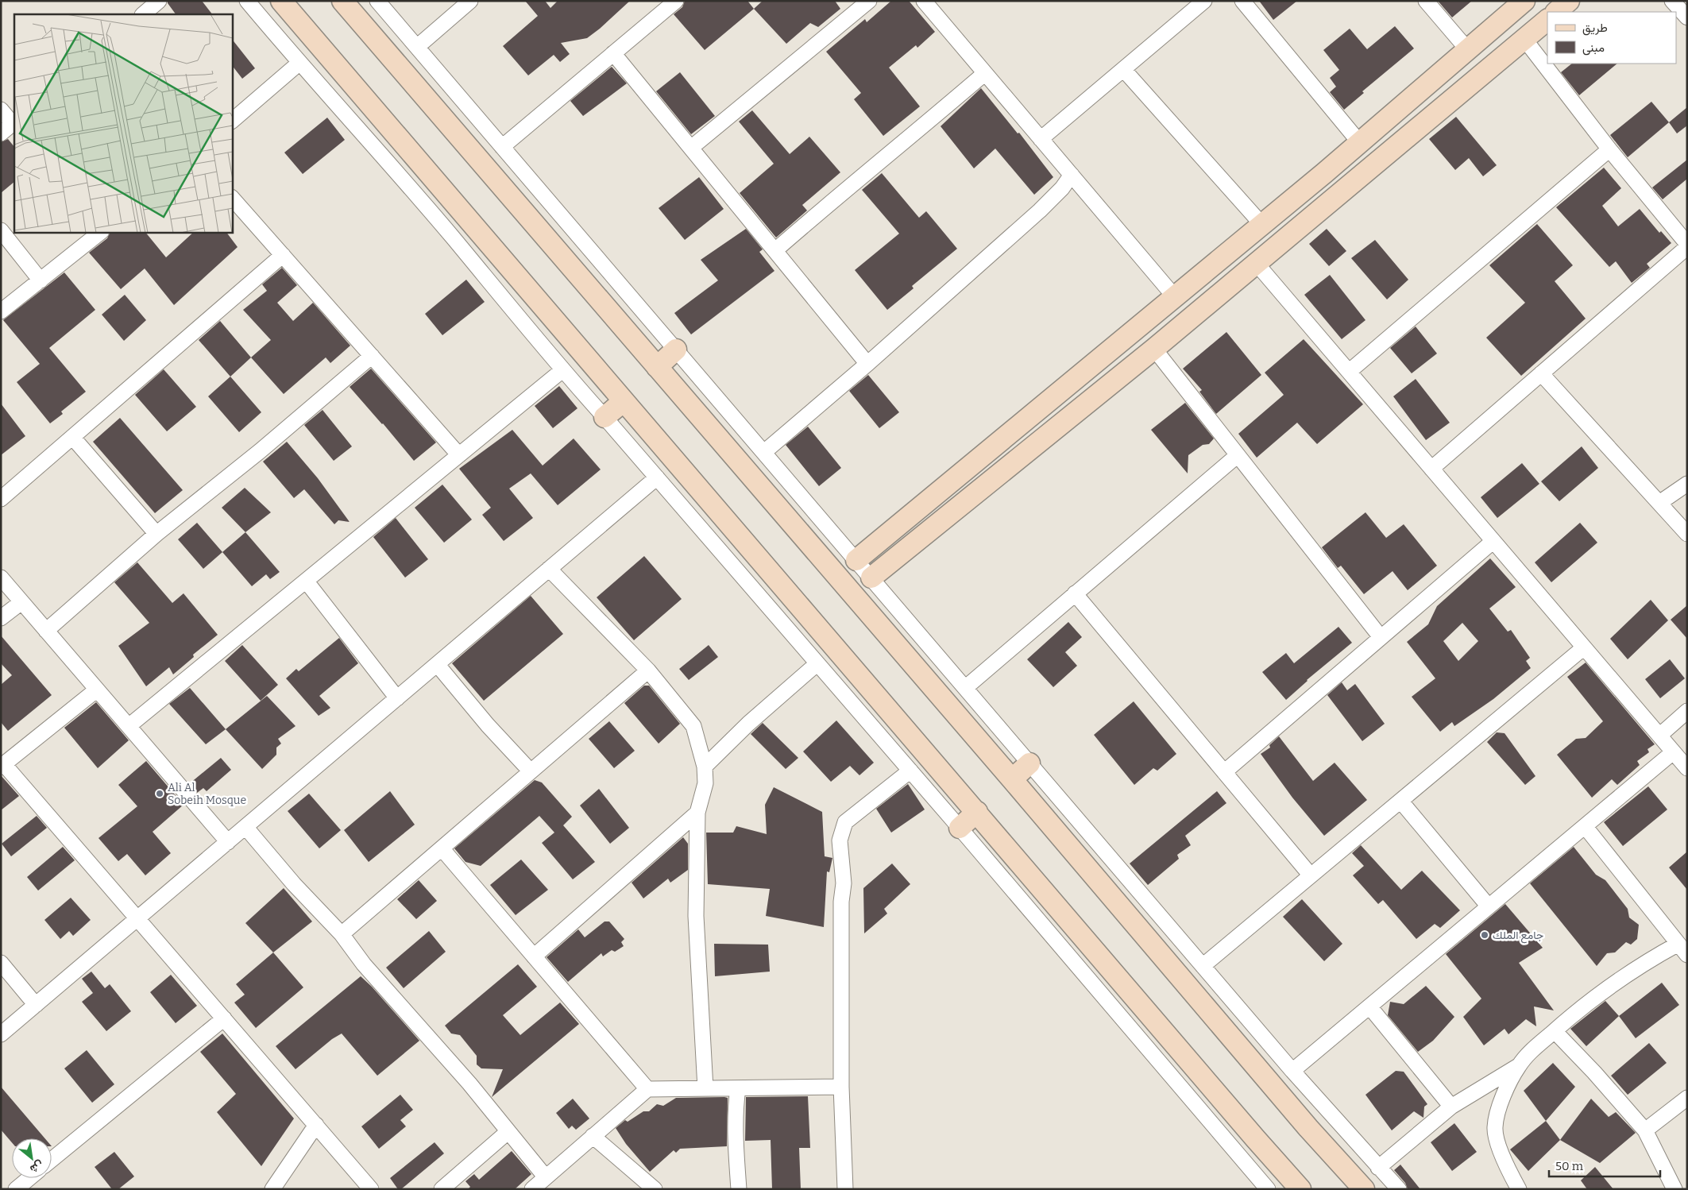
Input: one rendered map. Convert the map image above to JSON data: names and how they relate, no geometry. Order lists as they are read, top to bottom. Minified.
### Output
{"places":["Ali Al Sobeih Mosque","جامع الملك"],"legend":["طريق","مبنى"],"scale_bar":"50 m","north":"bottom right"}
